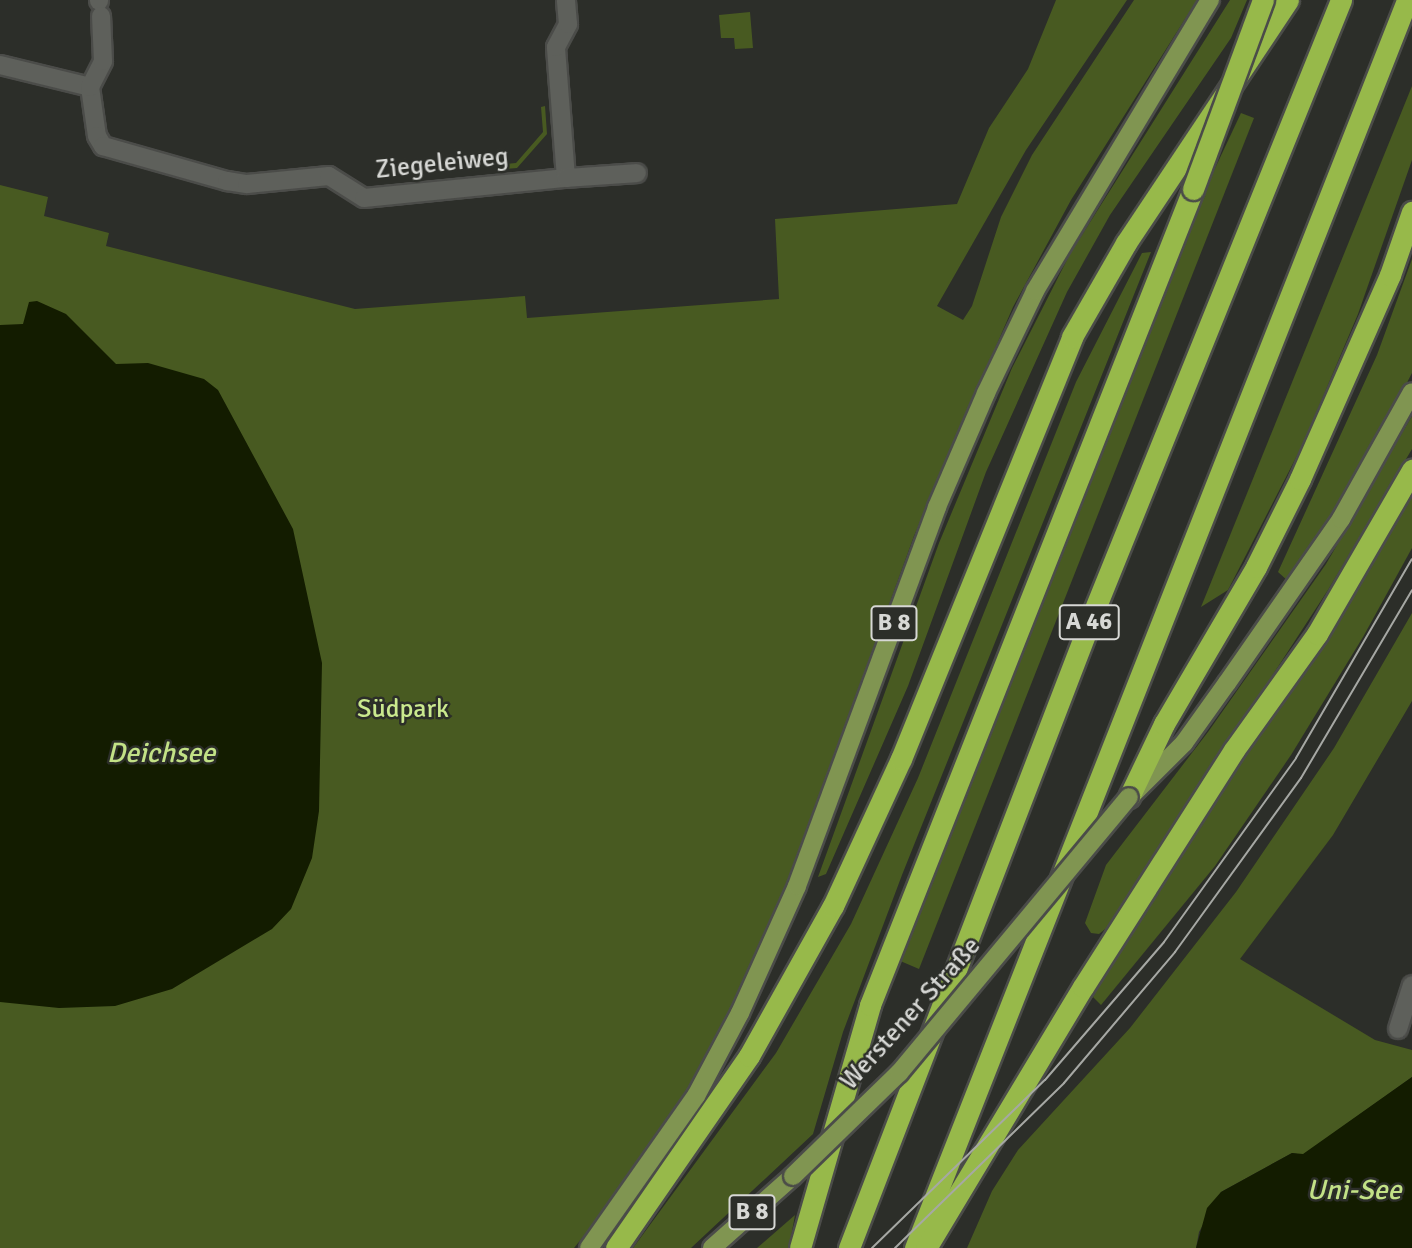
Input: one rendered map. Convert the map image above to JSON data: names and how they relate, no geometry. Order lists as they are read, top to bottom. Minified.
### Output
{"streets":{"highway":["A 46"],"main road":["B 8","Werstener Straße"],"street":["Ziegeleiweg"]},"crossings":[["B 8","Werstener Straße"]],"water":["Deichsee","Uni-See"],"parks":["Südpark"]}
